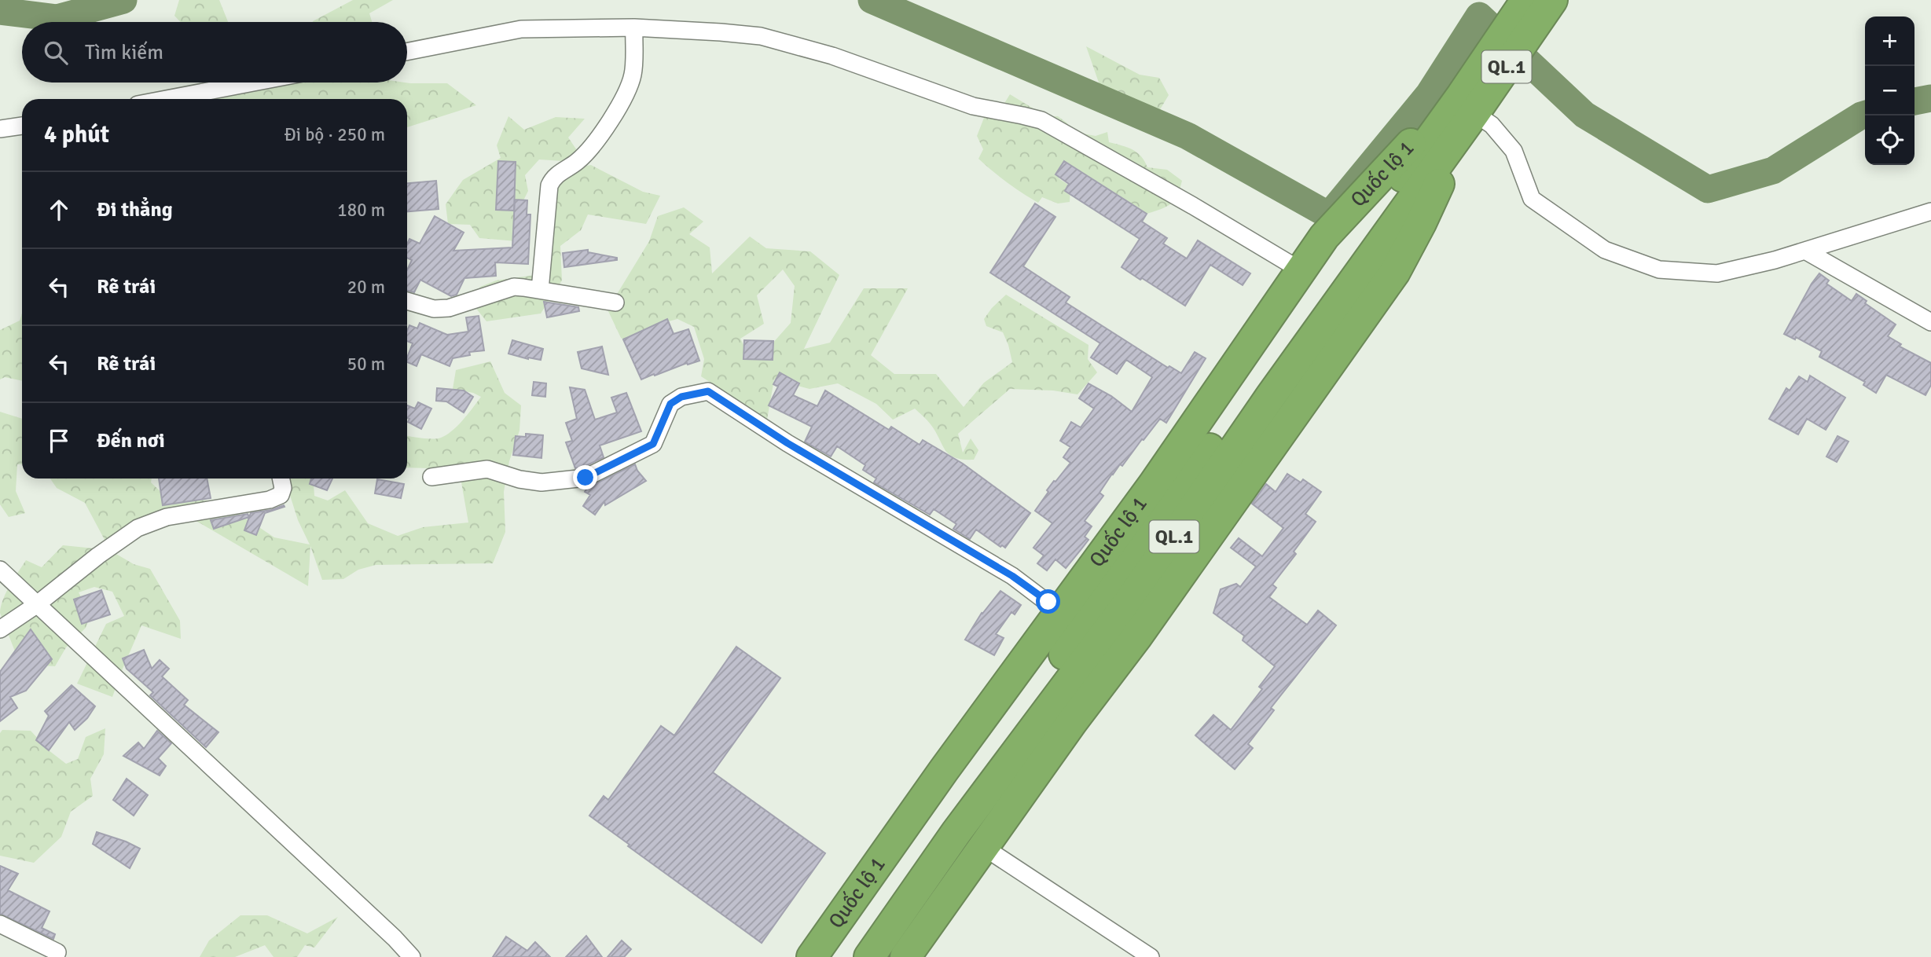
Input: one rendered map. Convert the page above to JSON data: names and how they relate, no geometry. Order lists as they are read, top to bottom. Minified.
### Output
{"streets":{"highway":["QL.1","Quốc lộ 1"]},"page":{"map_buttons":["+","−"],"search":"Tìm kiếm","heading":["4 phút","Đi bộ · 250 m"],"list":[["Đi thẳng","180 m"],["Rẽ trái","20 m"],["Rẽ trái","50 m"],"Đến nơi"]}}
